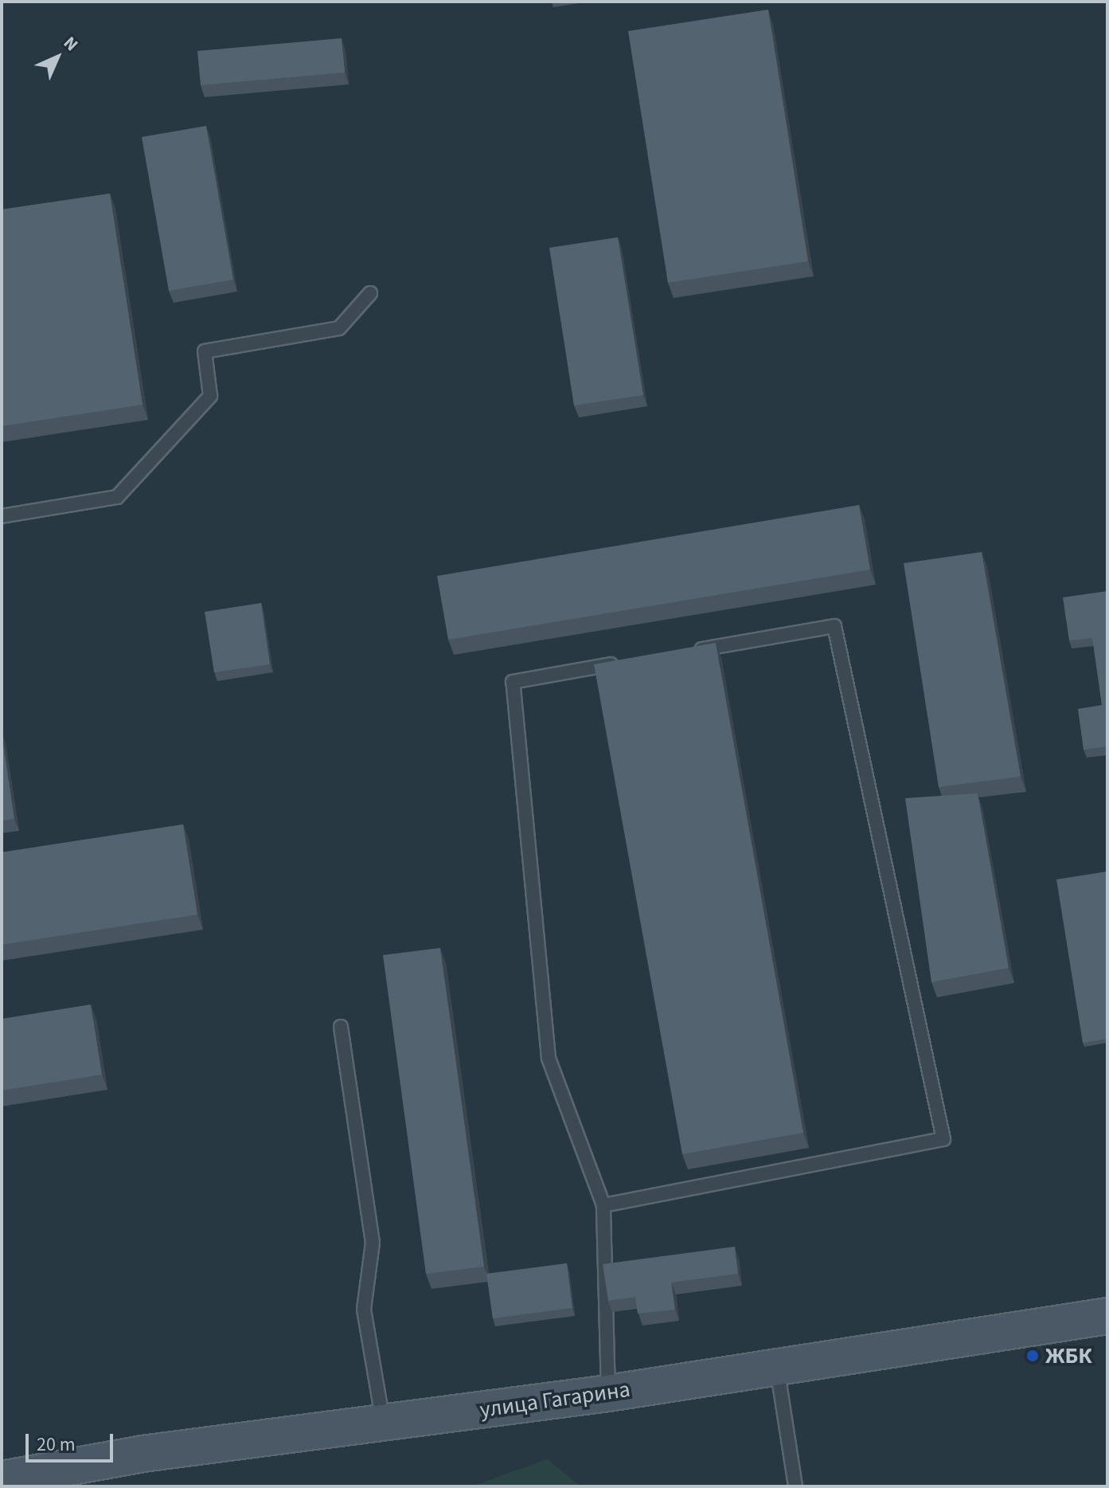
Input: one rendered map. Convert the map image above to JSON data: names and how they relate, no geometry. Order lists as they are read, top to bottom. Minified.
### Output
{"streets":{"main road":["улица Гагарина"]},"places":["ЖБК"],"scale_bar":"20 m","north":"top right"}
